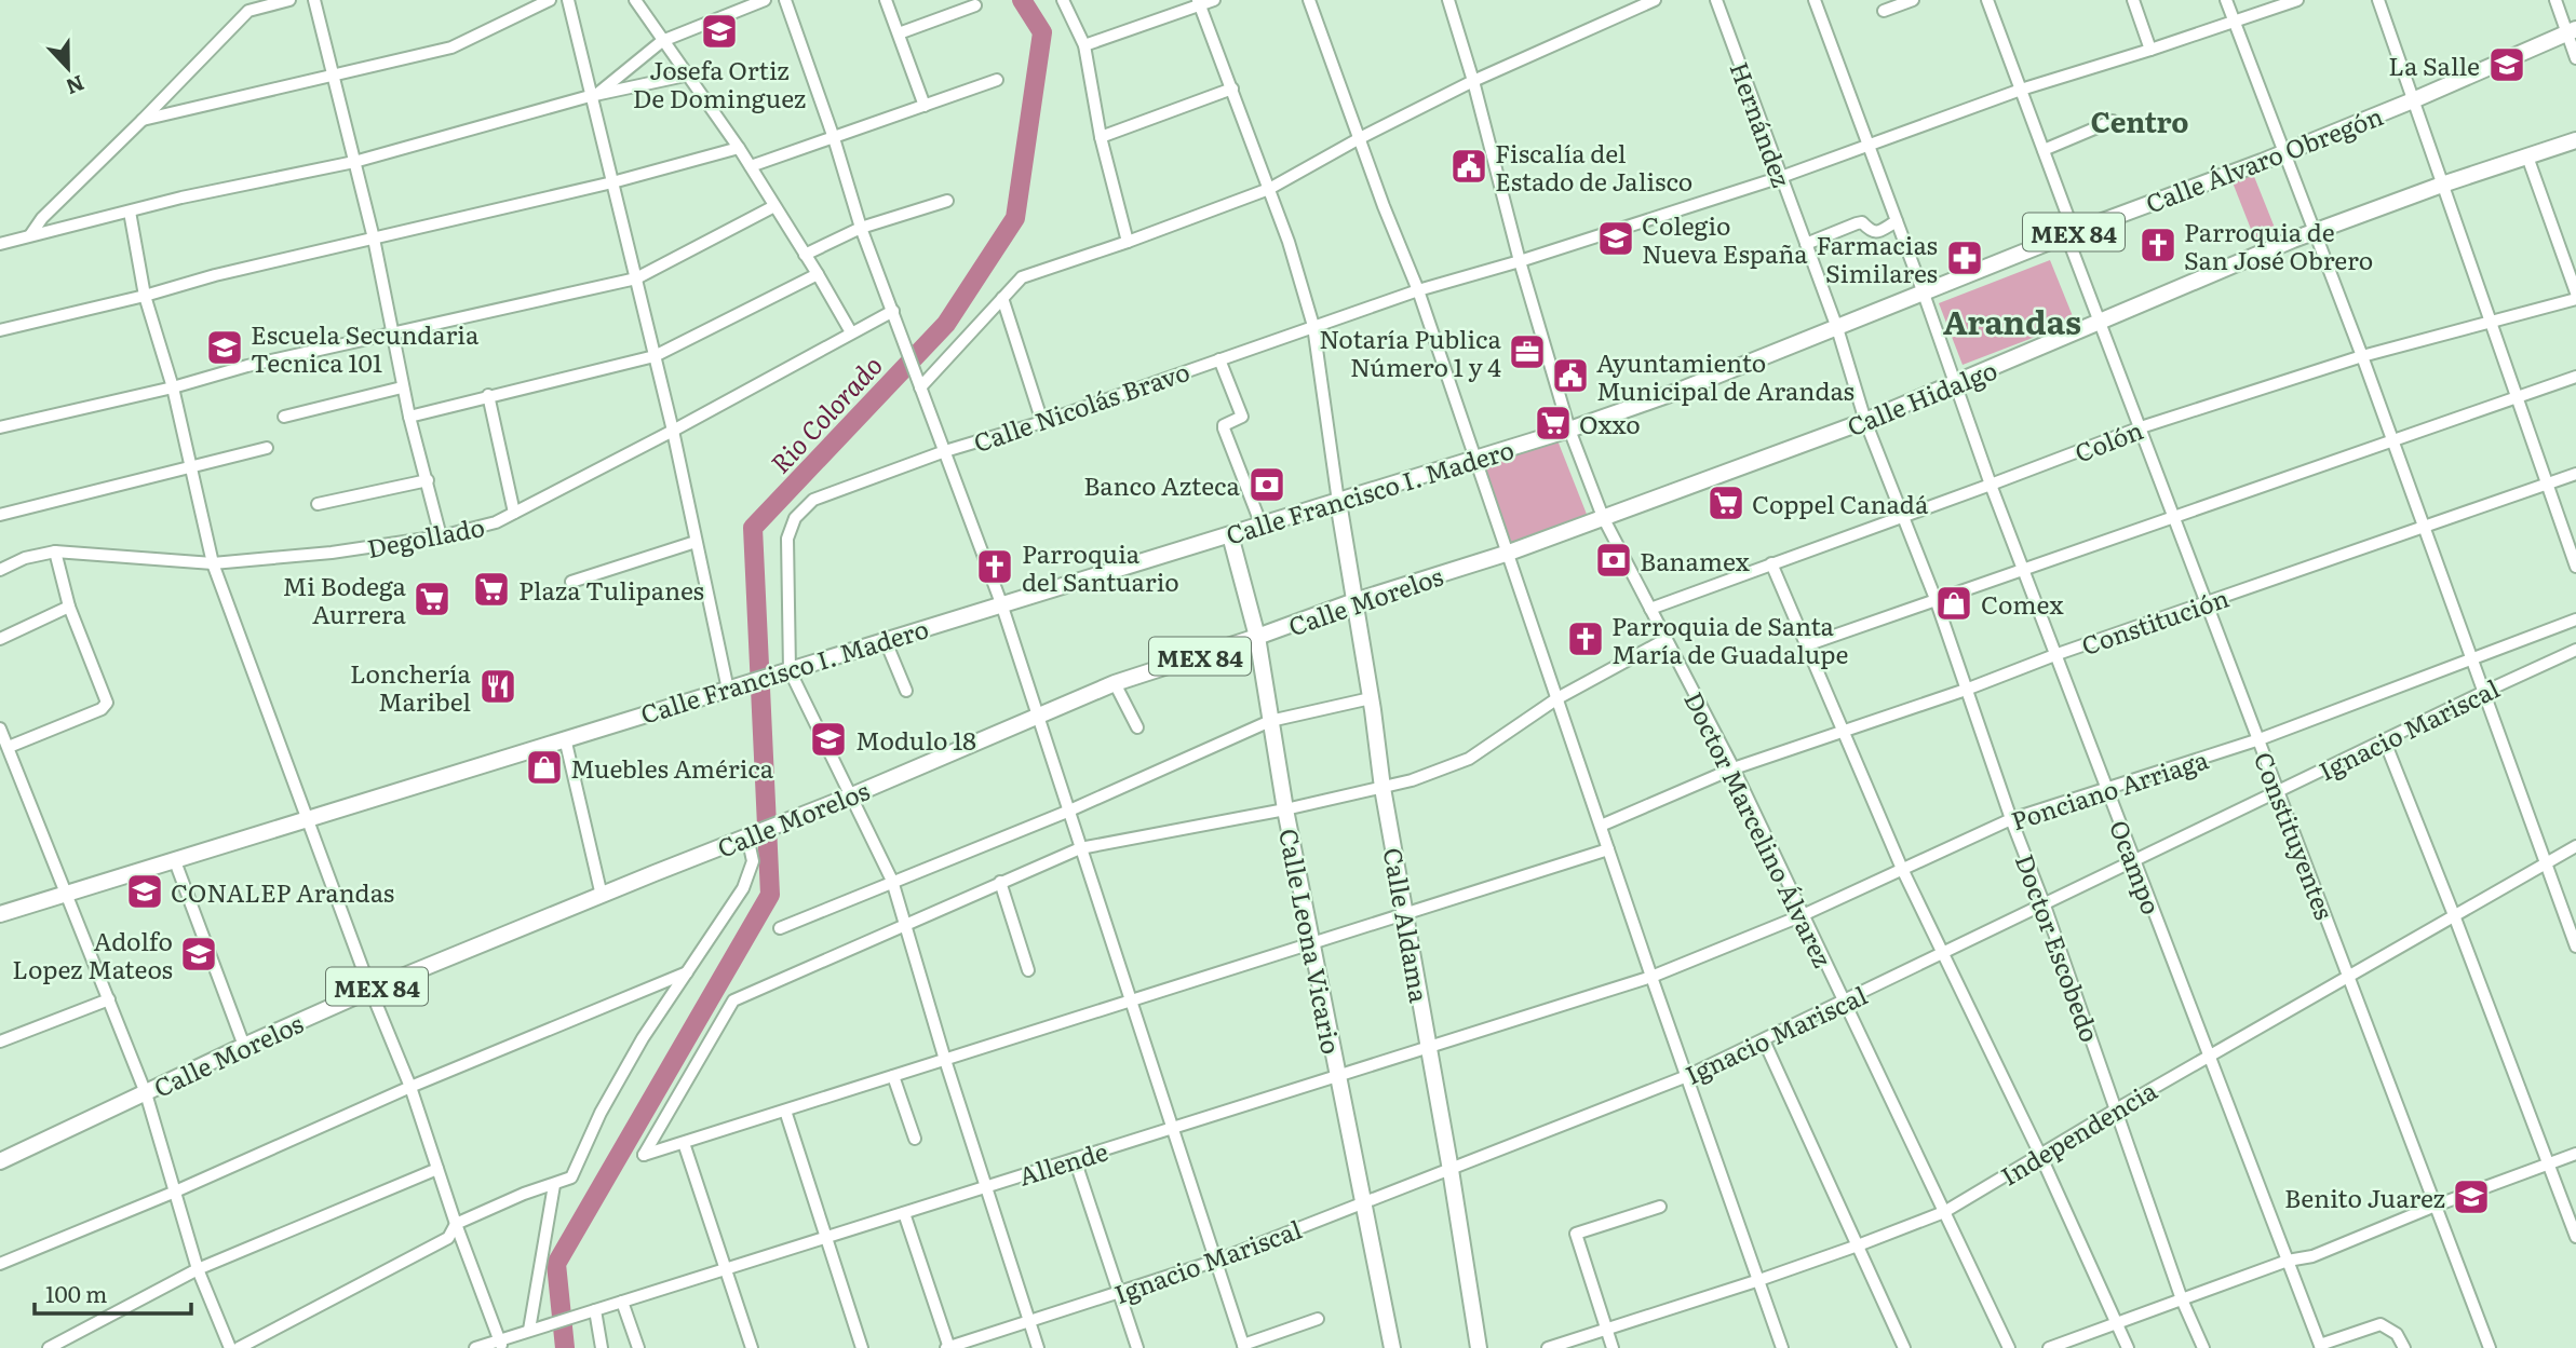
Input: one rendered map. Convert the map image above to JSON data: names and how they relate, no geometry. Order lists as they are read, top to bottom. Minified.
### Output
{"streets":{"main road":["Calle Álvaro Obregón","MEX 84","Calle Hidalgo","Calle Francisco I. Madero","Calle Morelos","Calle Aldama","Calle Leona Vicario"],"street":["Hernández","Calle Nicolás Bravo","Colón","Degollado","Constitución","Ignacio Mariscal","Ponciano Arriaga","Doctor Marcelino Álvarez","Constituyentes","Ocampo","Doctor Escobedo","Independencia","Allende"]},"crossings":[["Hernández","Calle Álvaro Obregón"],["Hernández","Calle Hidalgo"],["Hernández","Calle Nicolás Bravo"],["Hernández","Doctor Escobedo"],["Calle Álvaro Obregón","Calle Francisco I. Madero"],["Calle Álvaro Obregón","Doctor Marcelino Álvarez"],["Calle Álvaro Obregón","Constituyentes"],["Calle Álvaro Obregón","Ocampo"],["Calle Hidalgo","Calle Morelos"],["Calle Hidalgo","Doctor Marcelino Álvarez"],["Calle Hidalgo","Constituyentes"],["Calle Hidalgo","Ocampo"],["Calle Hidalgo","Doctor Escobedo"],["Calle Nicolás Bravo","Calle Francisco I. Madero"],["Calle Nicolás Bravo","Doctor Marcelino Álvarez"],["Calle Nicolás Bravo","Constituyentes"],["Calle Nicolás Bravo","Ocampo"],["Colón","Doctor Marcelino Álvarez"],["Colón","Constituyentes"],["Colón","Ocampo"],["Colón","Doctor Escobedo"],["Calle Francisco I. Madero","Doctor Marcelino Álvarez"],["Calle Francisco I. Madero","Calle Aldama"],["Calle Francisco I. Madero","Calle Leona Vicario"],["Calle Morelos","Doctor Marcelino Álvarez"],["Calle Morelos","Calle Aldama"],["Calle Morelos","Calle Leona Vicario"],["Constitución","Doctor Marcelino Álvarez"],["Constitución","Constituyentes"],["Constitución","Ocampo"],["Constitución","Doctor Escobedo"],["Ignacio Mariscal","Doctor Marcelino Álvarez"],["Ignacio Mariscal","Constituyentes"],["Ignacio Mariscal","Ocampo"],["Ignacio Mariscal","Calle Aldama"],["Ignacio Mariscal","Calle Leona Vicario"],["Ignacio Mariscal","Doctor Escobedo"],["Ponciano Arriaga","Doctor Marcelino Álvarez"],["Ponciano Arriaga","Constituyentes"],["Ponciano Arriaga","Ocampo"],["Ponciano Arriaga","Doctor Escobedo"],["Ponciano Arriaga","Allende"],["Doctor Marcelino Álvarez","Independencia"],["Constituyentes","Independencia"],["Ocampo","Independencia"],["Calle Aldama","Allende"],["Calle Leona Vicario","Allende"],["Doctor Escobedo","Independencia"]],"districts":["Centro","Arandas"],"water":["Rio Colorado"],"places":{"school or university":["Josefa Ortiz De Dominguez","La Salle","Colegio Nueva España","Escuela Secundaria Tecnica 101","Modulo 18","CONALEP Arandas","Adolfo Lopez Mateos","Benito Juarez"],"public building":["Fiscalía del Estado de Jalisco","Ayuntamiento Municipal de Arandas"],"church":["Parroquia de San José Obrero","Parroquia del Santuario","Parroquia de Santa María de Guadalupe"],"pharmacy":["Farmacias Similares"],"office":["Notaría Publica Número 1 y 4"],"supermarket":["Oxxo","Coppel Canadá","Plaza Tulipanes","Mi Bodega Aurrera"],"bank":["Banco Azteca","Banamex"],"shop":["Comex","Muebles América"],"restaurant":["Lonchería Maribel"]},"scale_bar":"100 m","north":"bottom"}
